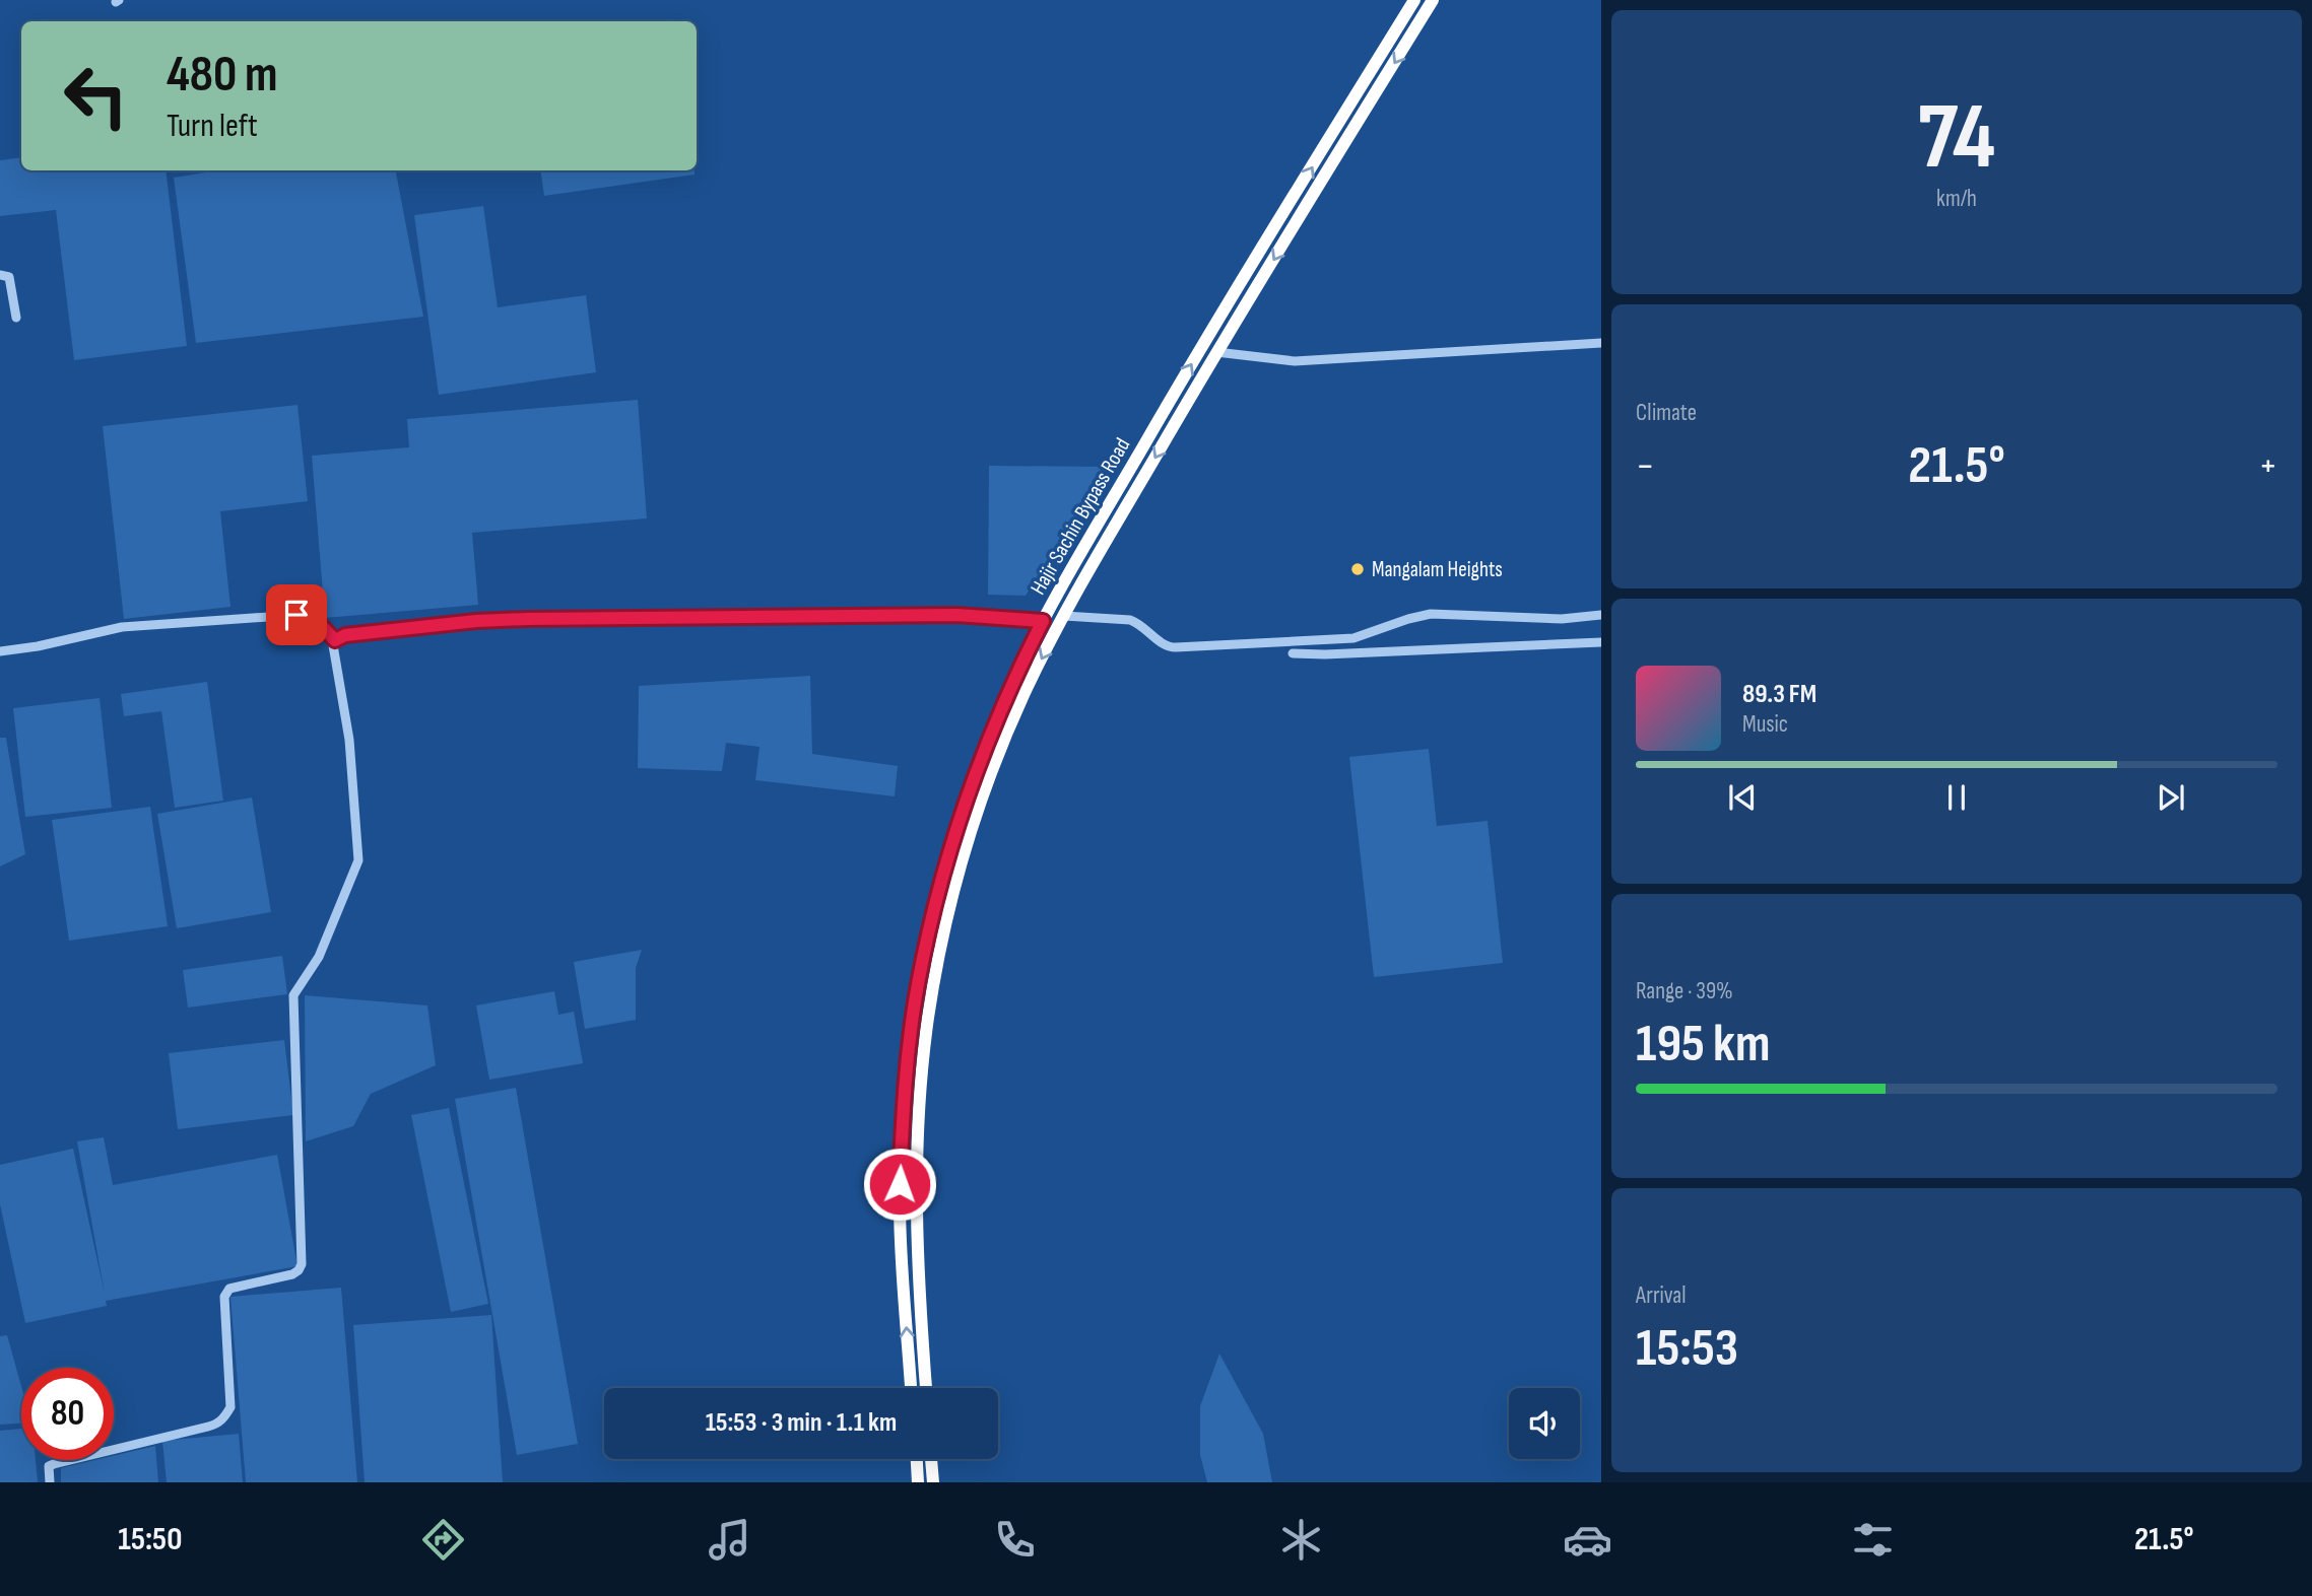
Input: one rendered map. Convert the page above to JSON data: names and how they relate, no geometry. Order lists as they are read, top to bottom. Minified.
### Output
{"streets":{"highway":["Hajir Sachin Bypass Road"]},"places":["Mangalam Heights"],"page":{"tile":[["74","km/h"],"Climate",["Range · 39%","195 km"],["Arrival","15:53"]],"turn":["480 m","Turn left"],"heat":["−","21.5°","+"],"song":["89.3 FM","Music"],"limit":"80","trip":"15:53 · 3 min · 1.1 km","tabs":["15:50","21.5°"]}}
